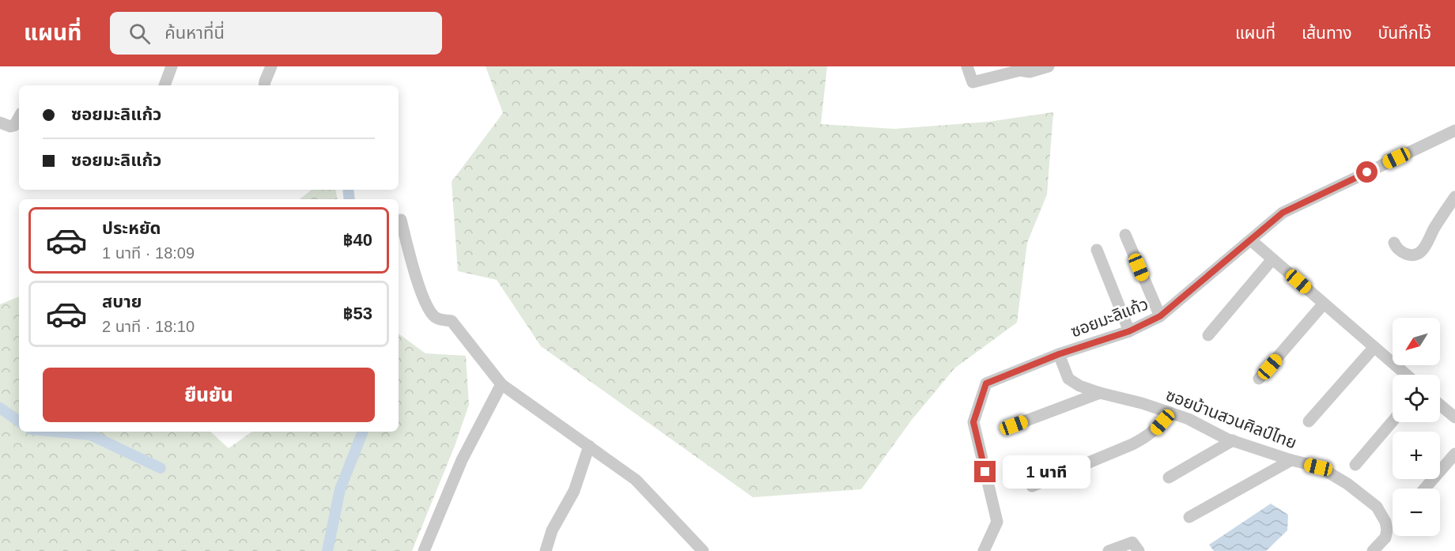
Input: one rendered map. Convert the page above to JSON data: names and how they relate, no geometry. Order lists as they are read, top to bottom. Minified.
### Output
{"streets":{"street":["ซอยมะลิแก้ว","ซอยบ้านสวนศิลป์ไทย"]},"crossings":[["ซอยมะลิแก้ว","ซอยบ้านสวนศิลป์ไทย"]],"north":"bottom left","page":{"header":"แผนที่","search":"ค้นหาที่นี่","nav":["แผนที่","เส้นทาง","บันทึกไว้"],"banner":["ซอยมะลิแก้ว","ซอยมะลิแก้ว"],"list":[{"name":"ประหยัด","note":"1 นาที · 18:09","value":"฿40"},{"name":"สบาย","note":"2 นาที · 18:10","value":"฿53"}],"map_buttons":["+","−"],"buttons":"ยืนยัน","bubble":"1 นาที"}}
